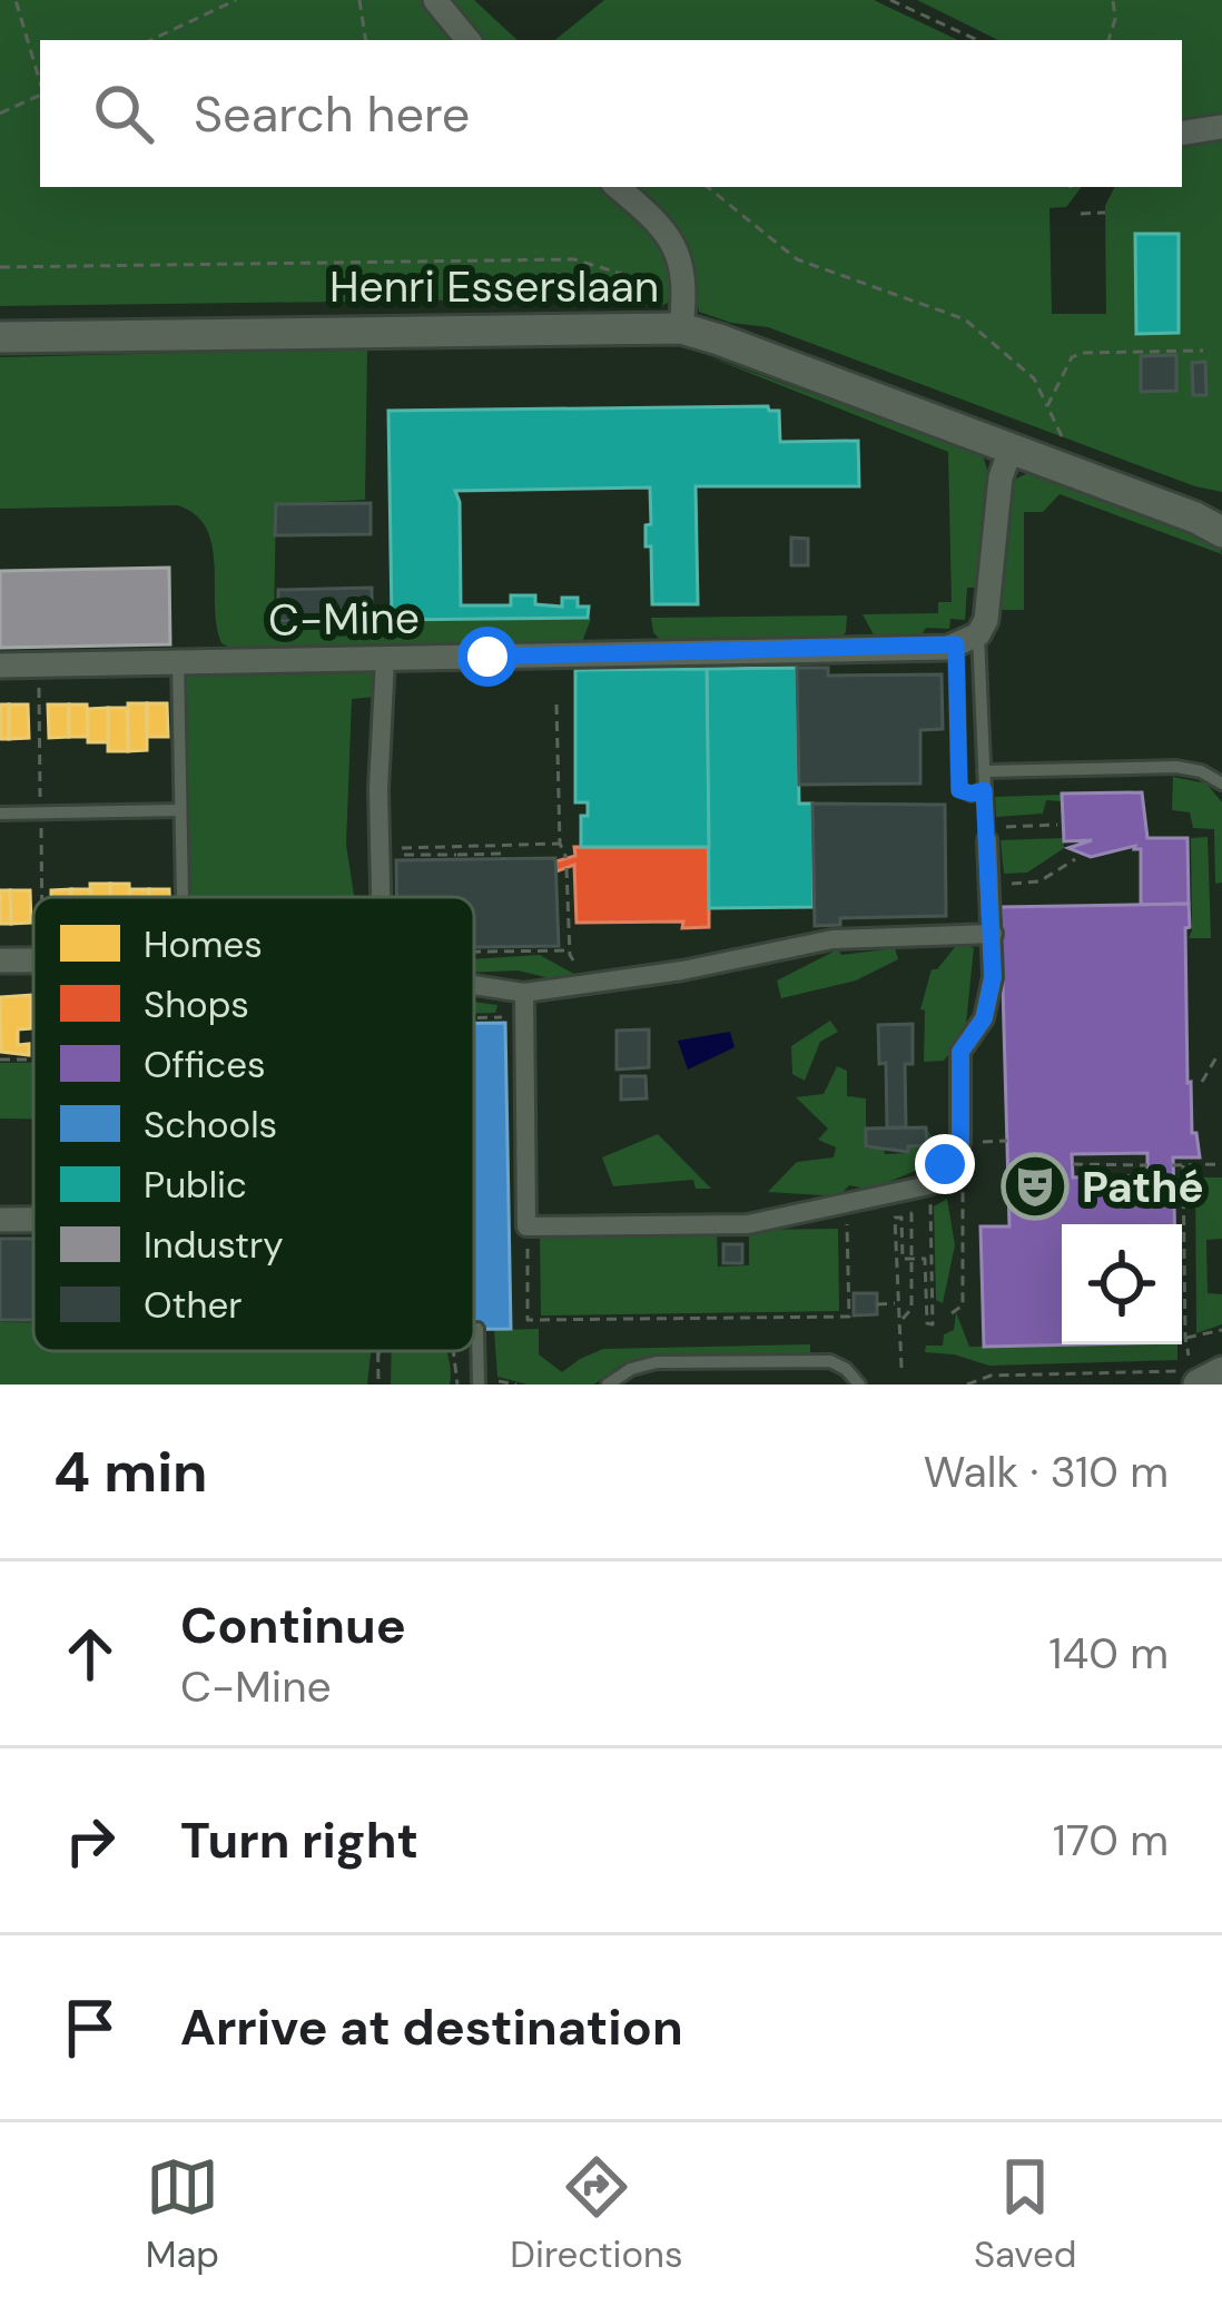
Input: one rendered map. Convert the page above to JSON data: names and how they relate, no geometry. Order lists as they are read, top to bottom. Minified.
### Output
{"streets":{"street":["Henri Esserslaan","C-Mine"]},"places":{"theatre":["Pathé"]},"legend":["Homes","Shops","Offices","Schools","Public","Industry","Other"],"page":{"search":"Search here","heading":["4 min","Walk · 310 m"],"list":[["Continue","C-Mine","140 m"],["Turn right","170 m"],"Arrive at destination"],"nav":["Map","Directions","Saved"]}}
